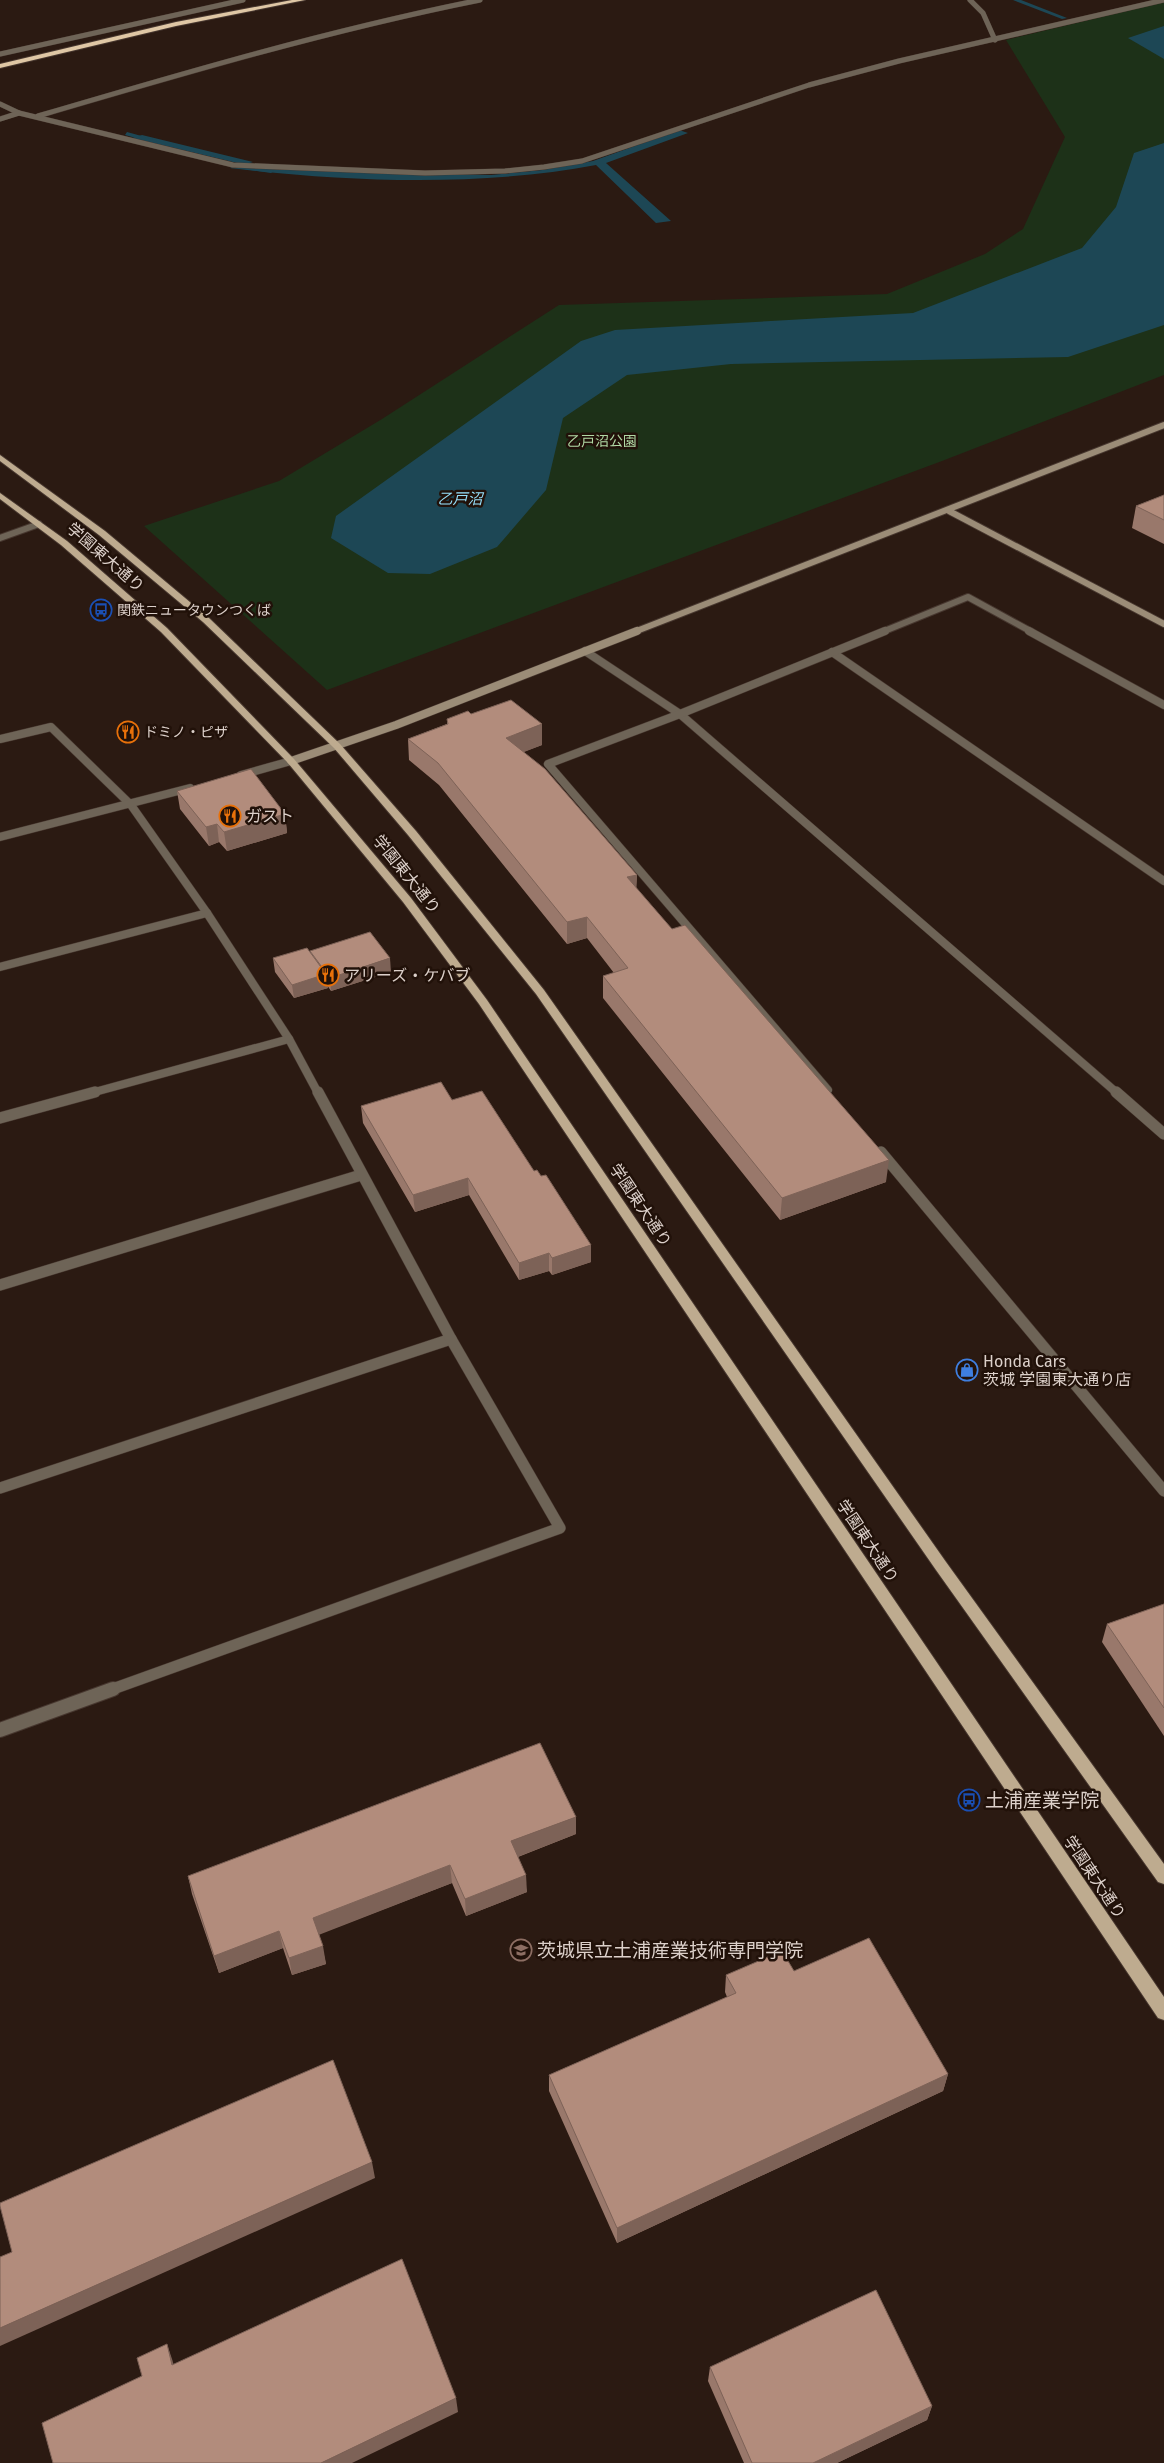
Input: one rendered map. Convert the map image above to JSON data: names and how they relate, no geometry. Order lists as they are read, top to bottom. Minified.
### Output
{"streets":{"main road":["学園東大通り"]},"water":["乙戸沼"],"parks":["乙戸沼公園"],"places":{"bus stop":["関鉄ニュータウンつくば","土浦産業学院"],"restaurant":["ドミノ・ピザ","ガスト","アリーズ・ケバブ"],"shop":["Honda Cars 茨城 学園東大通り店"],"school or university":["茨城県立土浦産業技術専門学院"]}}
